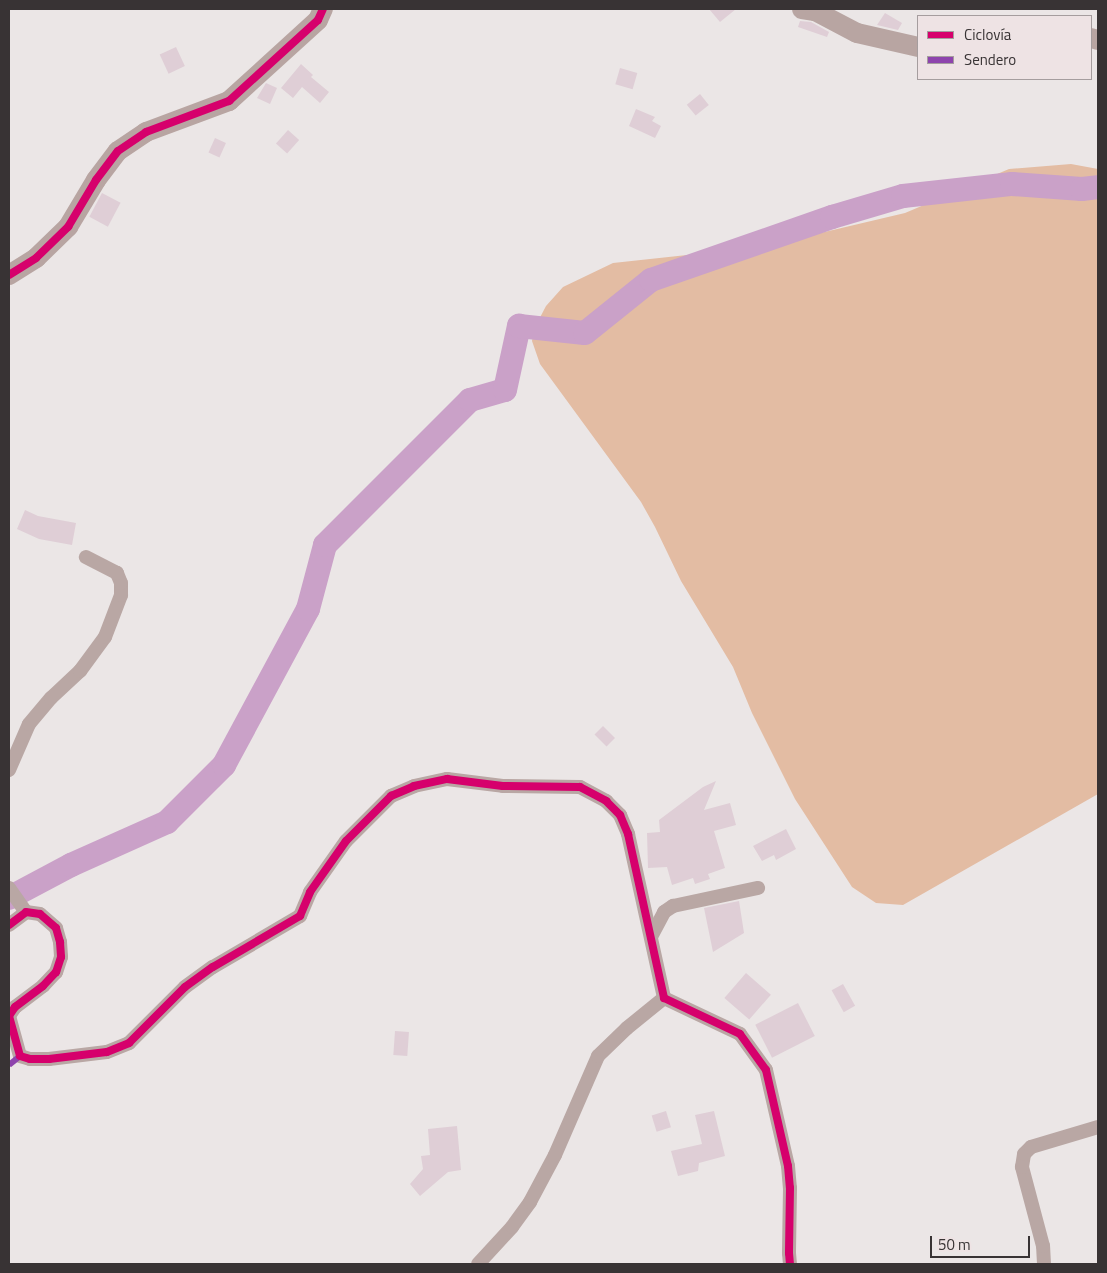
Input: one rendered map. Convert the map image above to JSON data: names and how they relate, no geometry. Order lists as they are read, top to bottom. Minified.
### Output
{"legend":["Ciclovía","Sendero"],"scale_bar":"50 m"}
